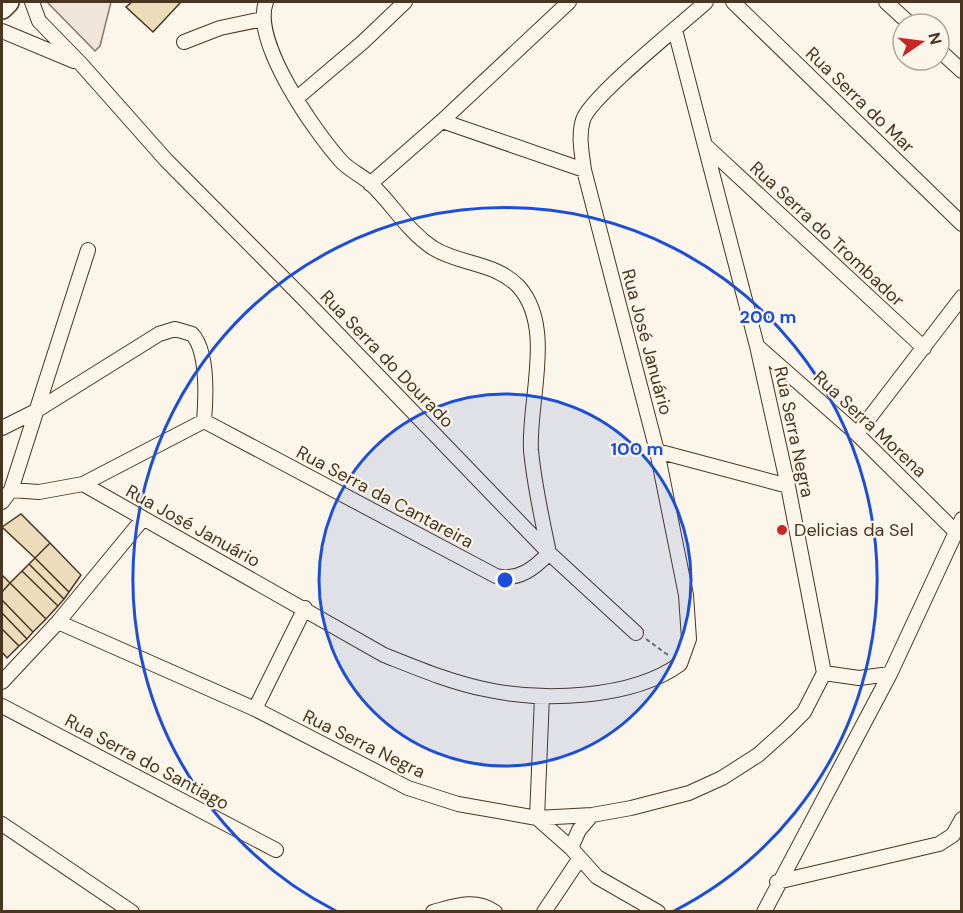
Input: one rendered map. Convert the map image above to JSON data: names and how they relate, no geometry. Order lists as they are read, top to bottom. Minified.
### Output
{"streets":{"street":["Rua Serra do Mar","Rua Serra do Trombador","Rua José Januário","Rua Serra do Dourado","Rua Serra Morena","Rua Serra Negra","Rua Serra da Cantareira","Rua Serra do Santiago"]},"crossings":[["Rua Serra do Trombador","Rua Serra Negra"],["Rua José Januário","Rua Serra Negra"],["Rua Serra do Dourado","Rua Serra da Cantareira"],["Rua Serra Morena","Rua Serra Negra"]],"places":["Delicias da Sel"],"north":"right","rings":["200 m","100 m"]}
